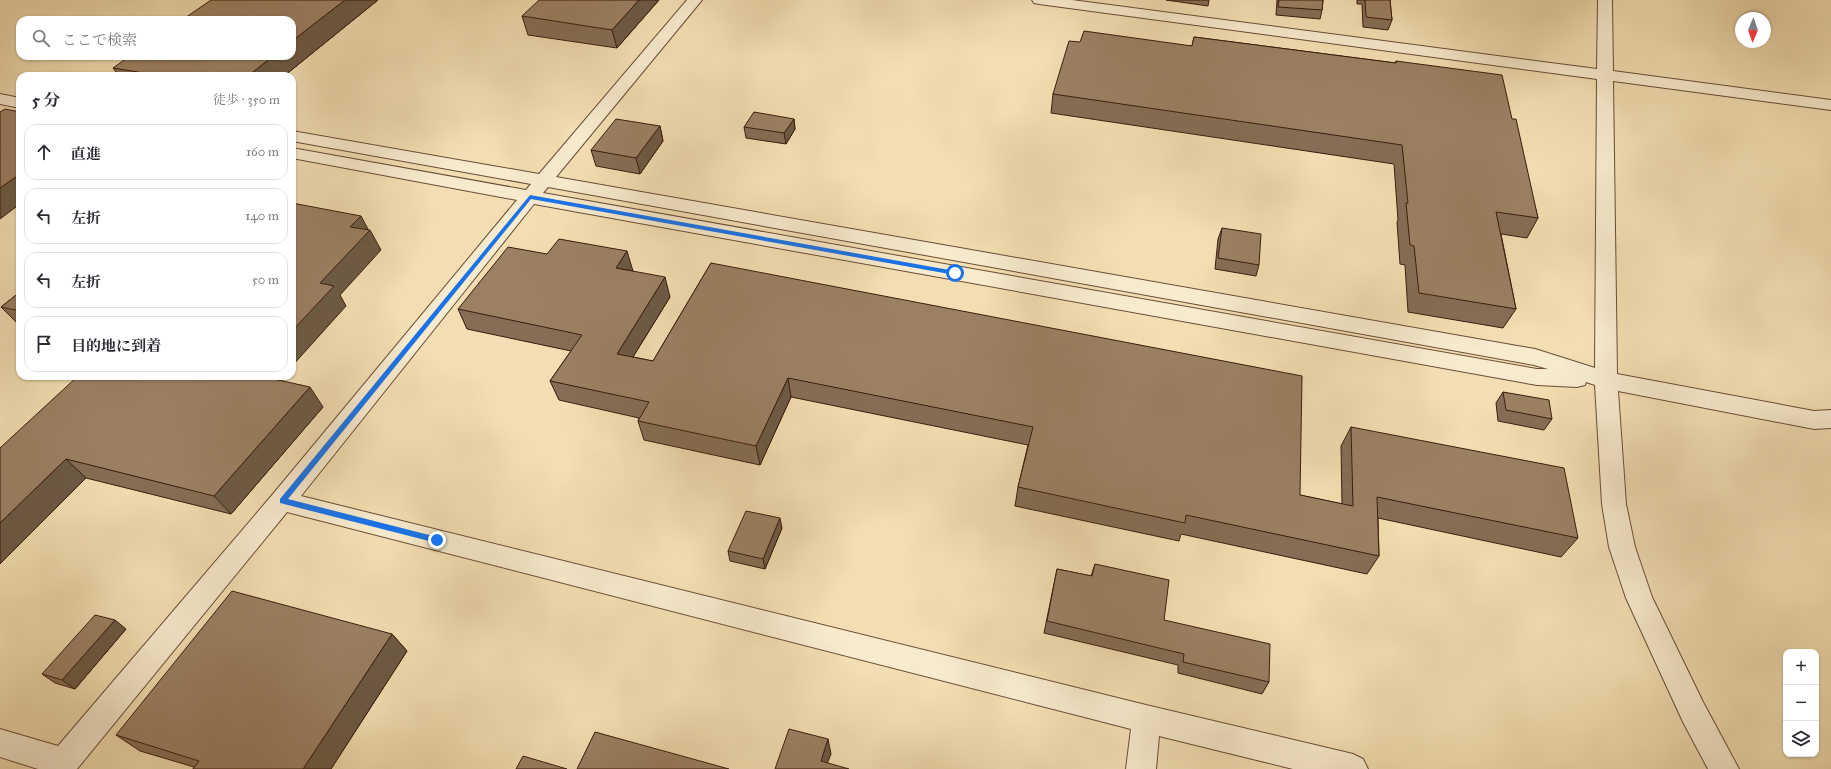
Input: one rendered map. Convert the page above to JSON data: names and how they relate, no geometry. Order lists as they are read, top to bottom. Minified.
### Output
{"north":"bottom","page":{"search":"ここで検索","heading":["5 分","徒歩 · 350 m"],"list":[["直進","160 m"],["左折","140 m"],["左折","50 m"],"目的地に到着"],"map_buttons":["+","−"]}}
